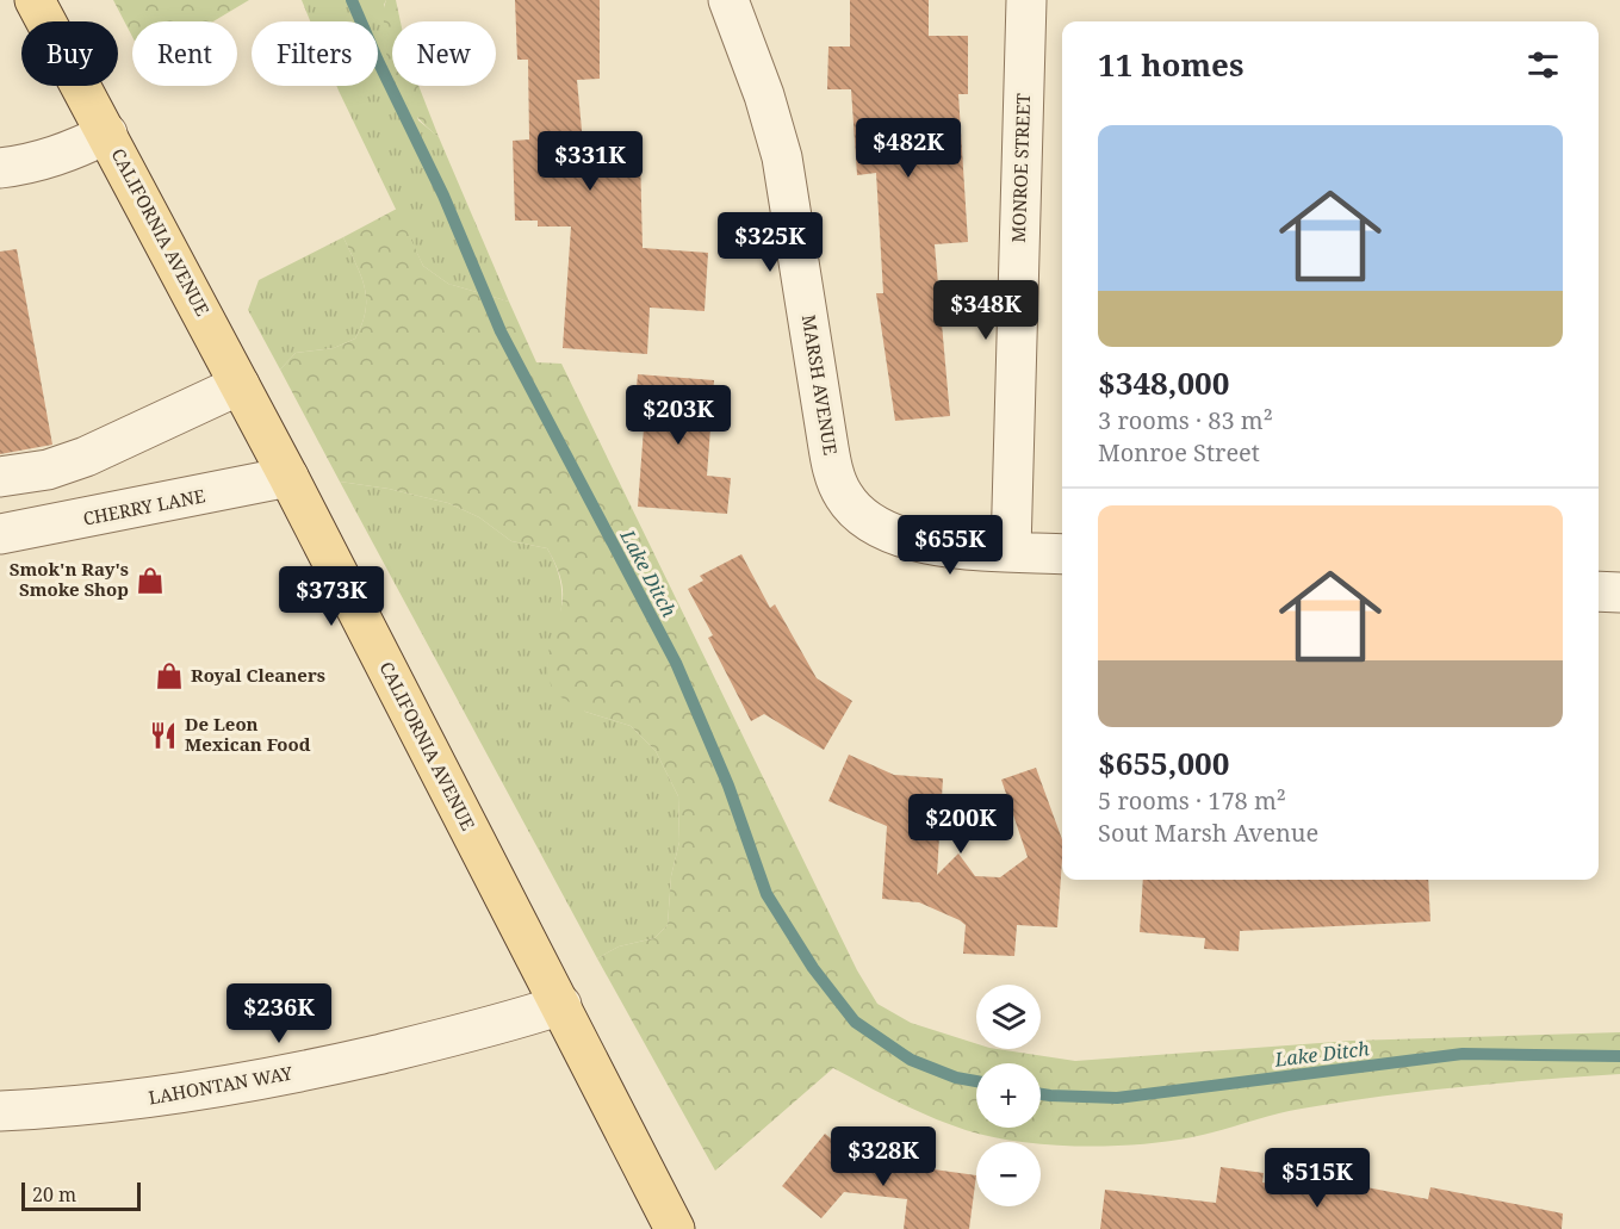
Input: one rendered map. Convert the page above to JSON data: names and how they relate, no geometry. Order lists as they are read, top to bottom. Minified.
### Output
{"streets":{"main road":["CALIFORNIA AVENUE"],"street":["MONROE STREET","MARSH AVENUE","CHERRY LANE","LAHONTAN WAY"]},"crossings":[["MONROE STREET","MARSH AVENUE"],["CALIFORNIA AVENUE","CHERRY LANE"],["CALIFORNIA AVENUE","LAHONTAN WAY"]],"water":["Lake Ditch"],"places":{"shop":["Smok'n Ray's Smoke Shop","Royal Cleaners"],"restaurant":["De Leon Mexican Food"]},"scale_bar":"20 m","page":{"chip":["Buy","Rent","Filters","New"],"heading":"11 homes","list":[{"name":"$348,000","note":"3 rooms · 83 m² · Monroe Street"},{"name":"$655,000","note":"5 rooms · 178 m² · Sout Marsh Avenue"}],"price":["$482K","$331K","$325K","$348K","$203K","$655K","$373K","$200K","$236K","$328K","$515K"],"map_buttons":["+","−"],"scale":"20 m"}}
